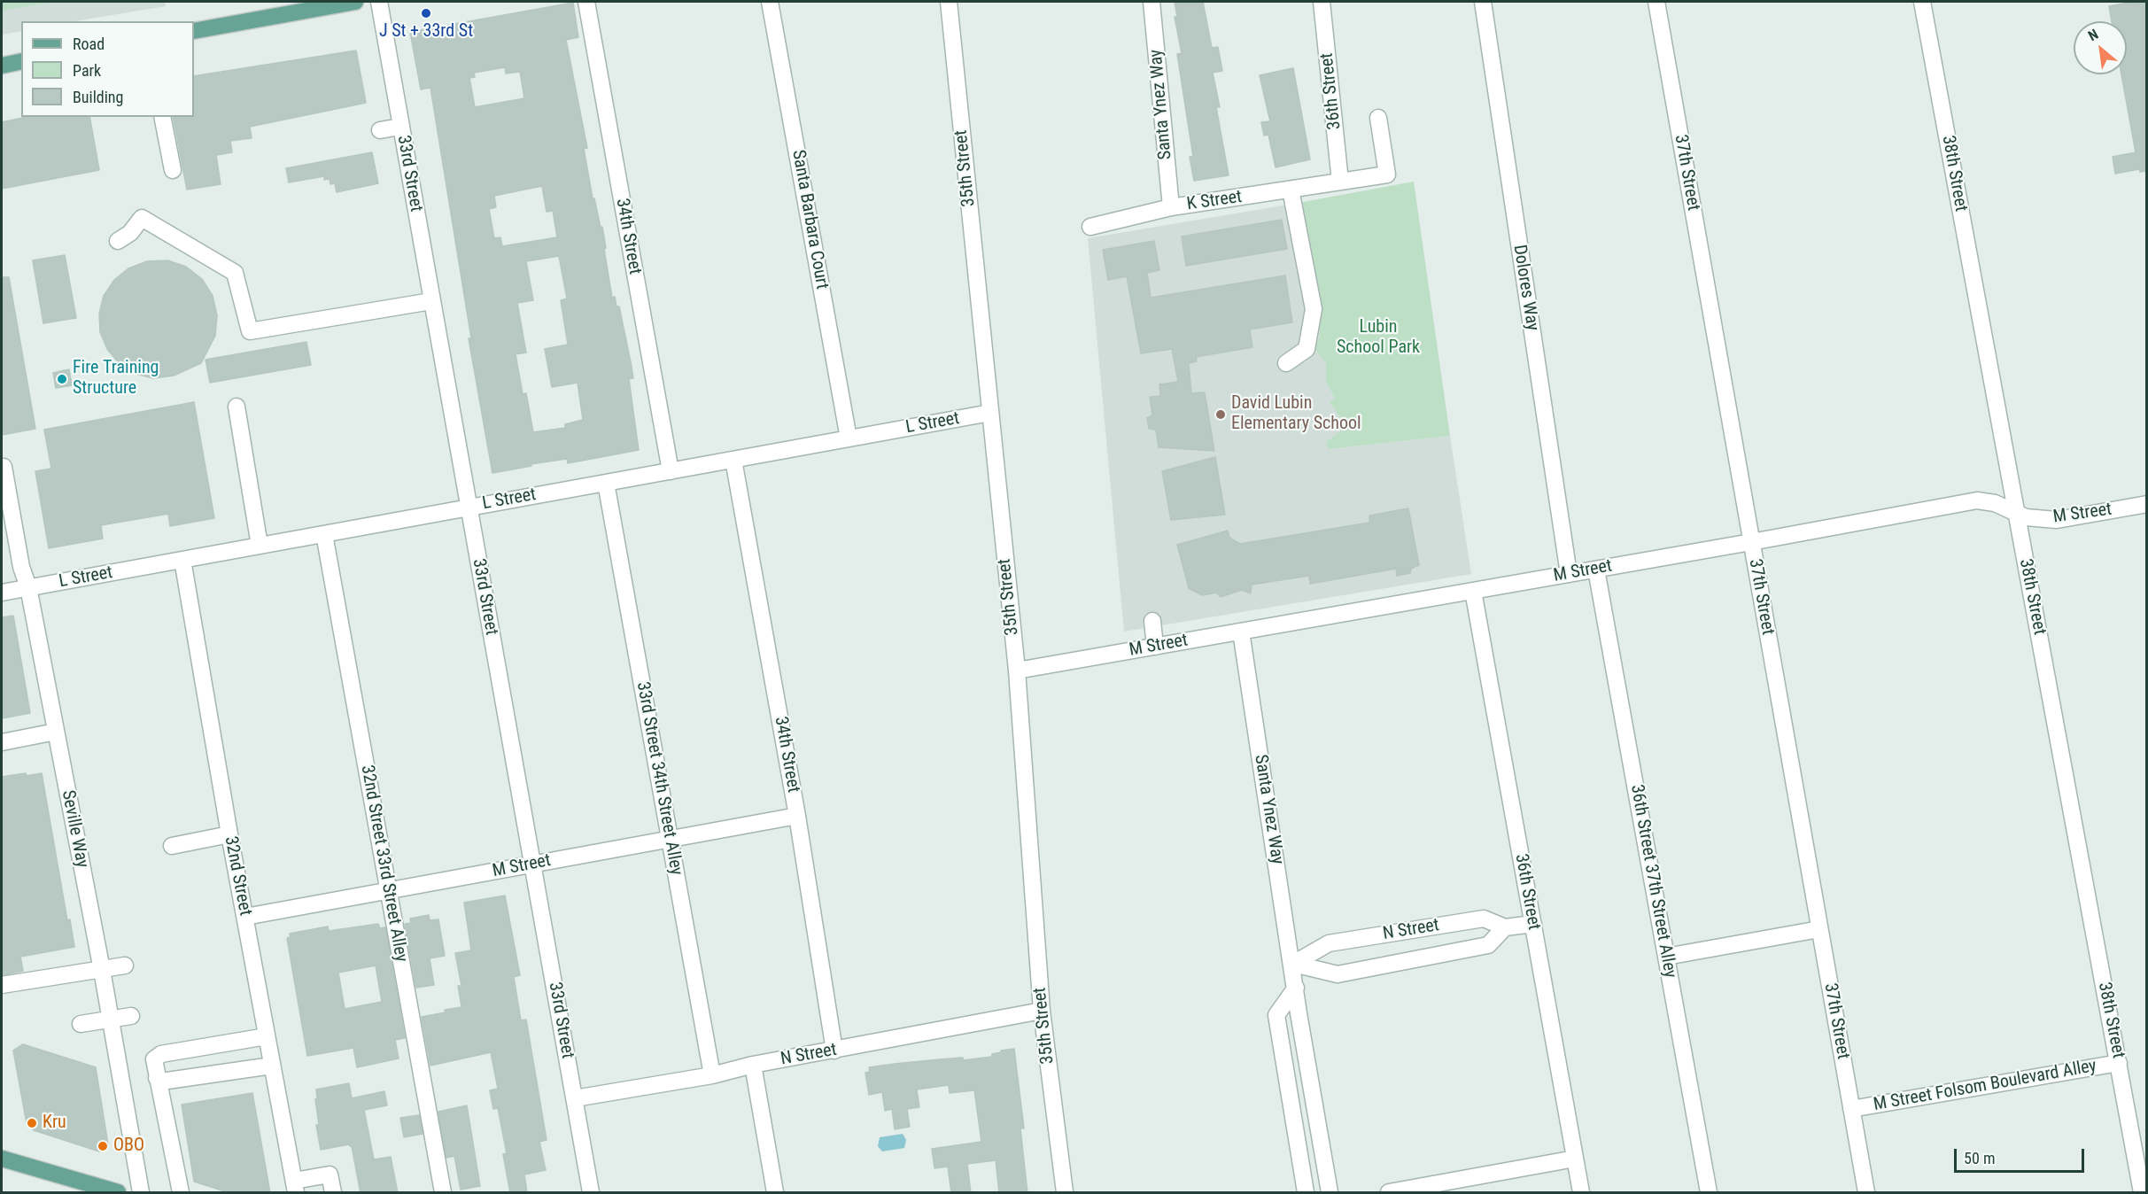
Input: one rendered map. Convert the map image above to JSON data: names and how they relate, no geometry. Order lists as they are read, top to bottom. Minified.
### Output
{"streets":{"street":["36th Street","Santa Ynez Way","35th Street","37th Street","33rd Street","38th Street","K Street","Santa Barbara Court","34th Street","Dolores Way","L Street","M Street","33rd Street 34th Street Alley","Seville Way","32nd Street 33rd Street Alley","32nd Street","36th Street 37th Street Alley","N Street","M Street Folsom Boulevard Alley"]},"crossings":[["36th Street","K Street"],["36th Street","M Street"],["36th Street","N Street"],["Santa Ynez Way","K Street"],["Santa Ynez Way","M Street"],["Santa Ynez Way","N Street"],["35th Street","L Street"],["35th Street","M Street"],["35th Street","N Street"],["37th Street","M Street"],["37th Street","M Street Folsom Boulevard Alley"],["33rd Street","L Street"],["33rd Street","M Street"],["33rd Street","N Street"],["38th Street","M Street"],["38th Street","M Street Folsom Boulevard Alley"],["Santa Barbara Court","L Street"],["34th Street","L Street"],["34th Street","M Street"],["34th Street","N Street"],["Dolores Way","M Street"],["L Street","33rd Street 34th Street Alley"],["L Street","Seville Way"],["L Street","32nd Street 33rd Street Alley"],["L Street","32nd Street"],["M Street","33rd Street 34th Street Alley"],["M Street","32nd Street 33rd Street Alley"],["M Street","32nd Street"],["M Street","36th Street 37th Street Alley"],["33rd Street 34th Street Alley","N Street"]],"parks":["Lubin School Park"],"places":["J St + 33rd St","Fire Training Structure","David Lubin Elementary School","Kru","OBO"],"legend":["Road","Park","Building"],"scale_bar":"50 m","north":"top left"}
